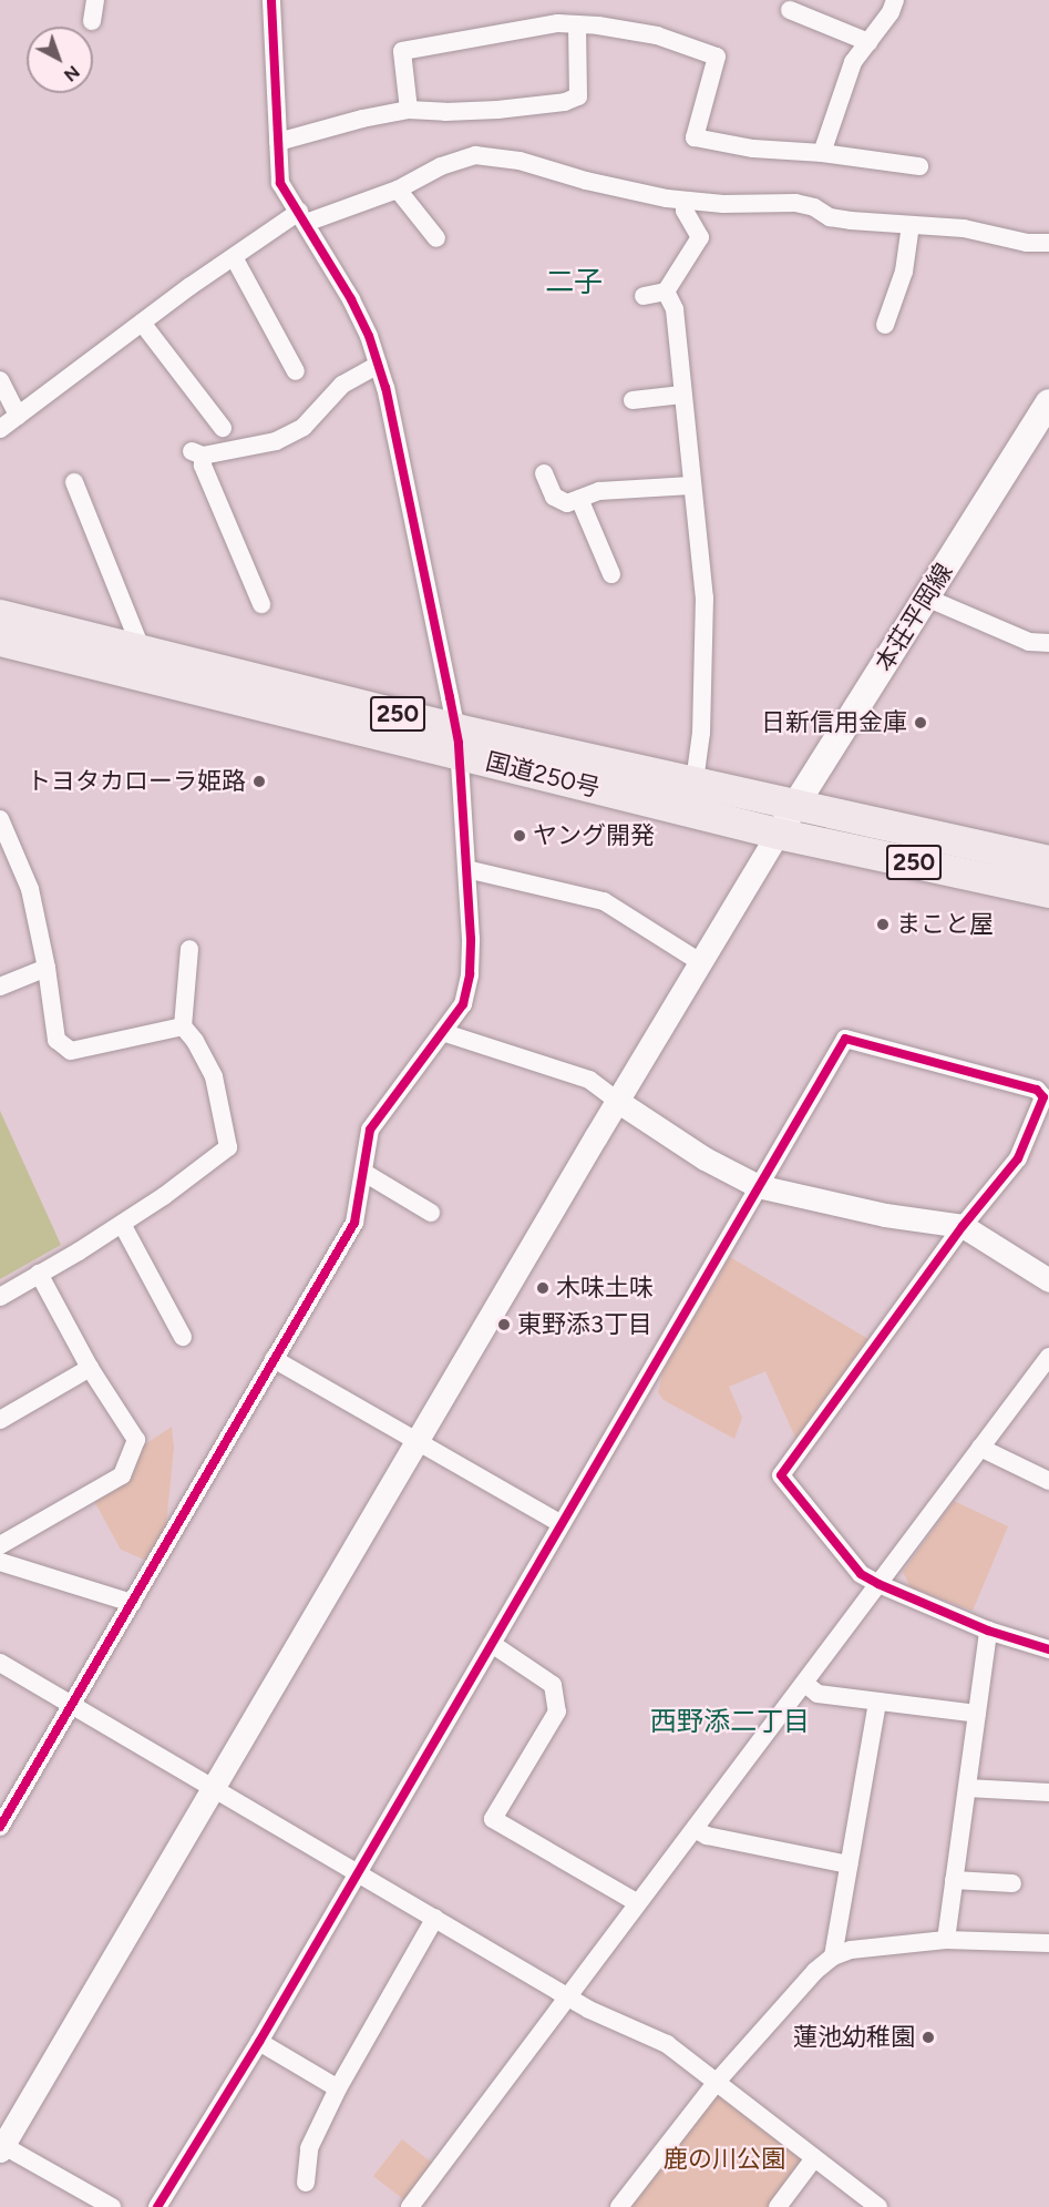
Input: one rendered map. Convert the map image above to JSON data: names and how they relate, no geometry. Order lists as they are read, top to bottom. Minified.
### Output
{"streets":{"highway":["250","国道250号"],"main road":["本荘平岡線"]},"crossings":[["本荘平岡線","国道250号"]],"districts":["二子","西野添二丁目"],"parks":["鹿の川公園"],"places":["日新信用金庫","トヨタカローラ姫路","ヤング開発","まこと屋","木味土味","東野添3丁目","蓮池幼稚園"],"north":"bottom right"}
